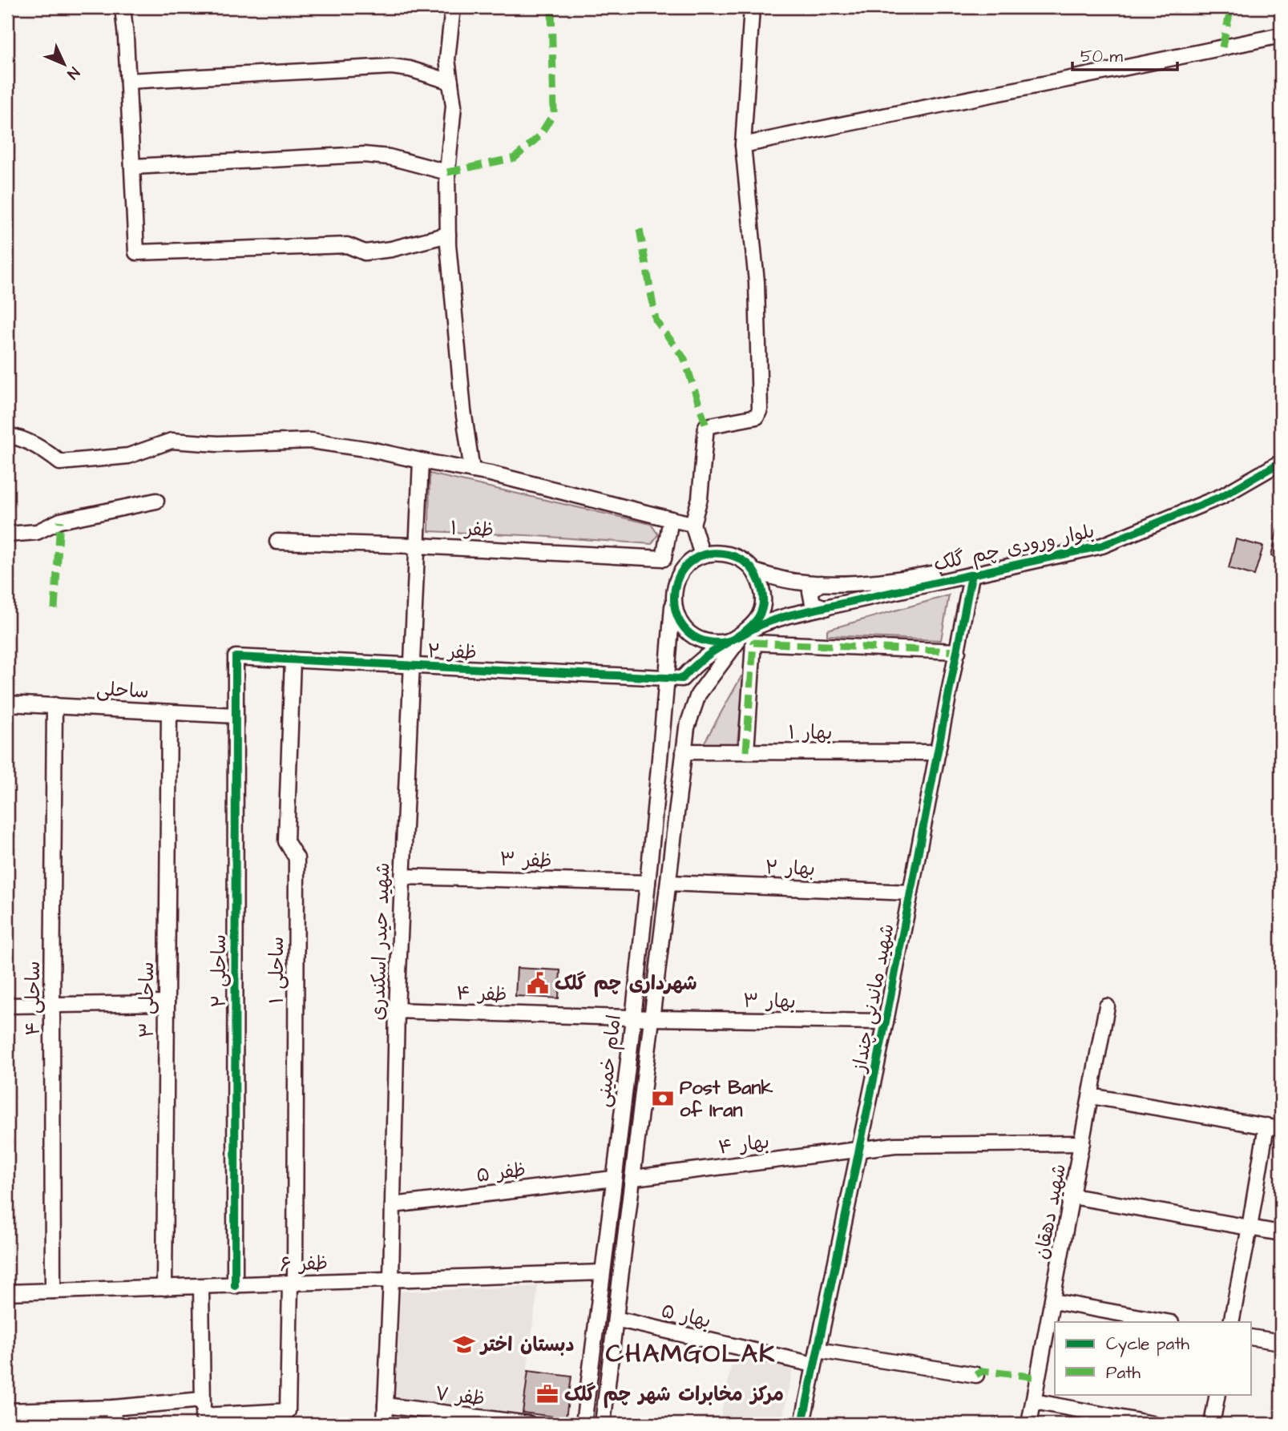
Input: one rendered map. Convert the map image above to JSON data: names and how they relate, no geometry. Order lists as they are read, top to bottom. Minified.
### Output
{"streets":{"street":["ظفر ۱","بلوار ورودی چم گلک","ظفر ۲","ساحلی","بهار ۱","ظفر ۳","بهار ۲","شهید حیدر اسکندری","ساحلی ۱","ساحلی ۲","ظفر ۴","شهید ماندنی چنداز","ساحلی ۴","ساحلی ۳","بهار ۳","امام خمینی","بهار ۴","ظفر ۵","شهید دهقان","ظفر ۶","بهار ۵","ظفر ۷"]},"crossings":[["ظفر ۱","شهید حیدر اسکندری"],["بلوار ورودی چم گلک","ظفر ۲"],["بلوار ورودی چم گلک","شهید ماندنی چنداز"],["بلوار ورودی چم گلک","امام خمینی"],["ظفر ۲","شهید حیدر اسکندری"],["ظفر ۲","ساحلی ۱"],["ظفر ۲","ساحلی ۲"],["ظفر ۲","امام خمینی"],["ساحلی","ساحلی ۲"],["ساحلی","ساحلی ۴"],["ساحلی","ساحلی ۳"],["بهار ۱","شهید ماندنی چنداز"],["بهار ۱","امام خمینی"],["ظفر ۳","شهید حیدر اسکندری"],["ظفر ۳","امام خمینی"],["بهار ۲","شهید ماندنی چنداز"],["بهار ۲","امام خمینی"],["شهید حیدر اسکندری","ظفر ۴"],["شهید حیدر اسکندری","ظفر ۵"],["شهید حیدر اسکندری","ظفر ۶"],["شهید حیدر اسکندری","ظفر ۷"],["ساحلی ۱","ظفر ۶"],["ساحلی ۲","ظفر ۶"],["ظفر ۴","بهار ۳"],["ظفر ۴","امام خمینی"],["شهید ماندنی چنداز","بهار ۳"],["شهید ماندنی چنداز","بهار ۴"],["شهید ماندنی چنداز","بهار ۵"],["ساحلی ۴","ظفر ۶"],["ساحلی ۳","ظفر ۶"],["بهار ۳","امام خمینی"],["امام خمینی","بهار ۴"],["امام خمینی","ظفر ۵"],["امام خمینی","ظفر ۶"],["امام خمینی","بهار ۵"],["بهار ۴","شهید دهقان"]],"districts":["CHAMGOLAK"],"places":{"public building":["شهرداری چم گلک"],"bank":["Post Bank of Iran"],"school or university":["دبستان اختر"],"office":["مرکز مخابرات شهر چم گلک"]},"legend":["Cycle path","Path"],"scale_bar":"50 m","north":"bottom right"}
